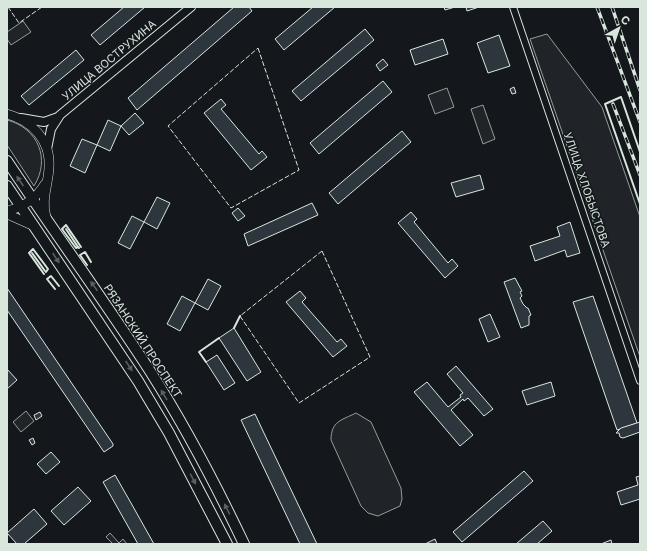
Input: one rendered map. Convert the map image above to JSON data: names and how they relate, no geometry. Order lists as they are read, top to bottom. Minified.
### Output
{"streets":{"main road":["РЯЗАНСКИЙ ПРОСПЕКТ"],"street":["УЛИЦА ВОСТРУХИНА","УЛИЦА ХЛОБЫСТОВА"]},"north":"top right"}
